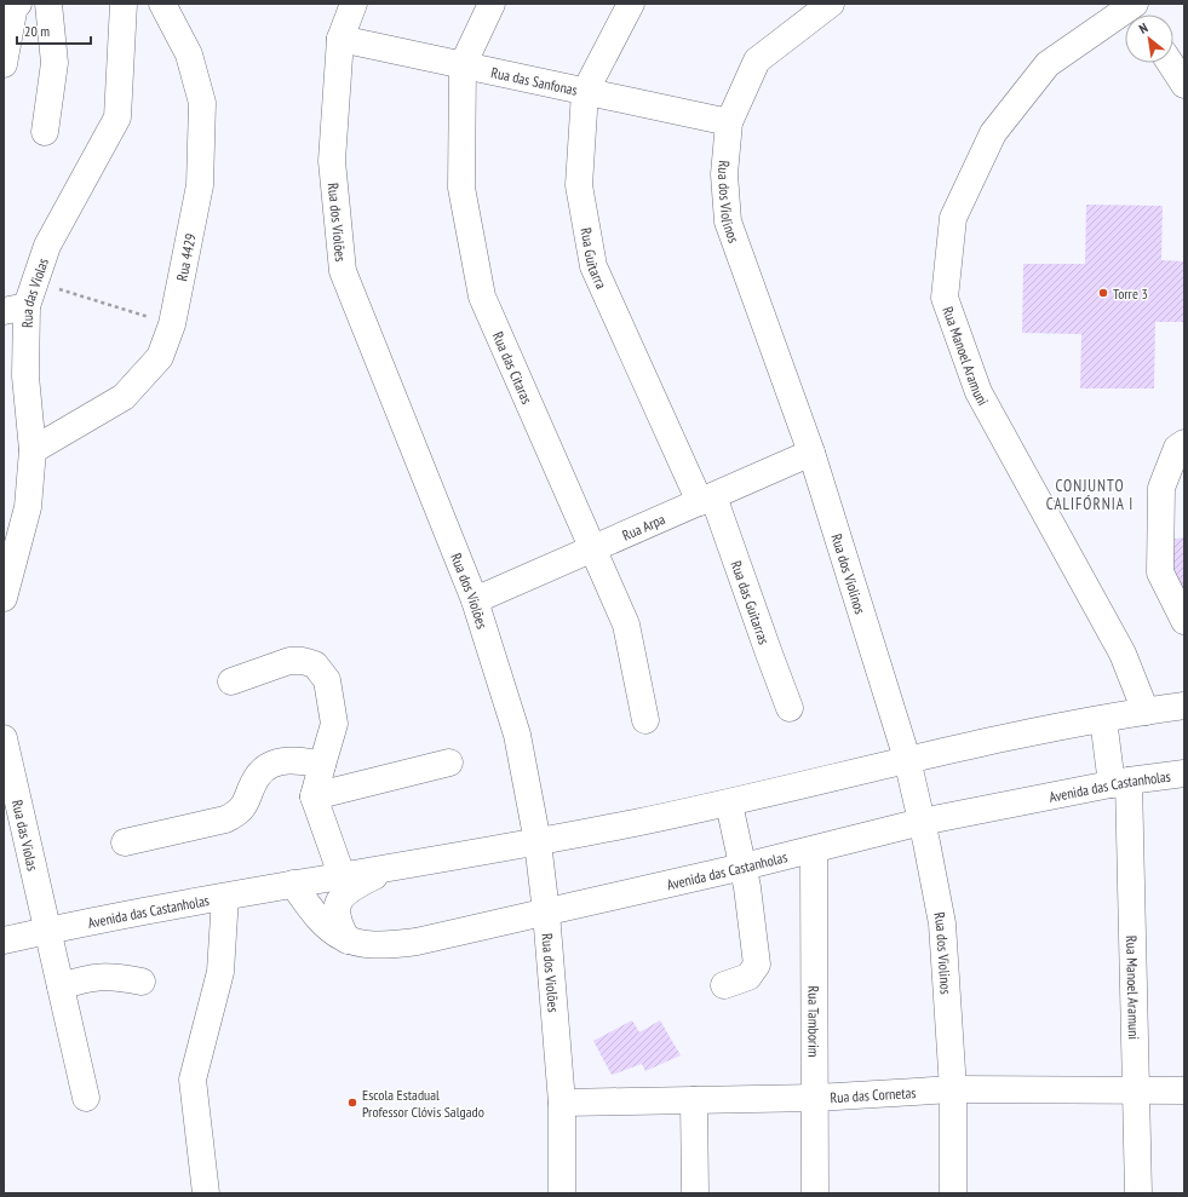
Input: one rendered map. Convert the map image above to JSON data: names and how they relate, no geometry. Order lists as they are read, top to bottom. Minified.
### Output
{"streets":{"street":["Rua das Sanfonas","Rua dos Violinos","Rua dos Violões","Rua 4429","Rua Guitarra","Rua das Violas","Rua Manoel Aramuni","Rua das Citaras","Rua Arpa","Rua das Guitarras","Avenida das Castanholas","Rua Tamborim","Rua das Cornetas"]},"crossings":[["Rua das Sanfonas","Rua dos Violinos"],["Rua das Sanfonas","Rua dos Violões"],["Rua das Sanfonas","Rua Guitarra"],["Rua das Sanfonas","Rua das Citaras"],["Rua dos Violinos","Rua Arpa"],["Rua dos Violinos","Avenida das Castanholas"],["Rua dos Violinos","Rua das Cornetas"],["Rua dos Violões","Rua Arpa"],["Rua dos Violões","Avenida das Castanholas"],["Rua dos Violões","Rua das Cornetas"],["Rua 4429","Rua das Violas"],["Rua Guitarra","Rua Arpa"],["Rua Guitarra","Rua das Guitarras"],["Rua das Violas","Avenida das Castanholas"],["Rua Manoel Aramuni","Avenida das Castanholas"],["Rua Manoel Aramuni","Rua das Cornetas"],["Rua das Citaras","Rua Arpa"],["Rua Arpa","Rua das Guitarras"],["Avenida das Castanholas","Rua Tamborim"],["Rua Tamborim","Rua das Cornetas"]],"districts":["CONJUNTO CALIFÓRNIA I"],"places":["Torre 3","Escola Estadual Professor Clóvis Salgado"],"scale_bar":"20 m","north":"top left"}
